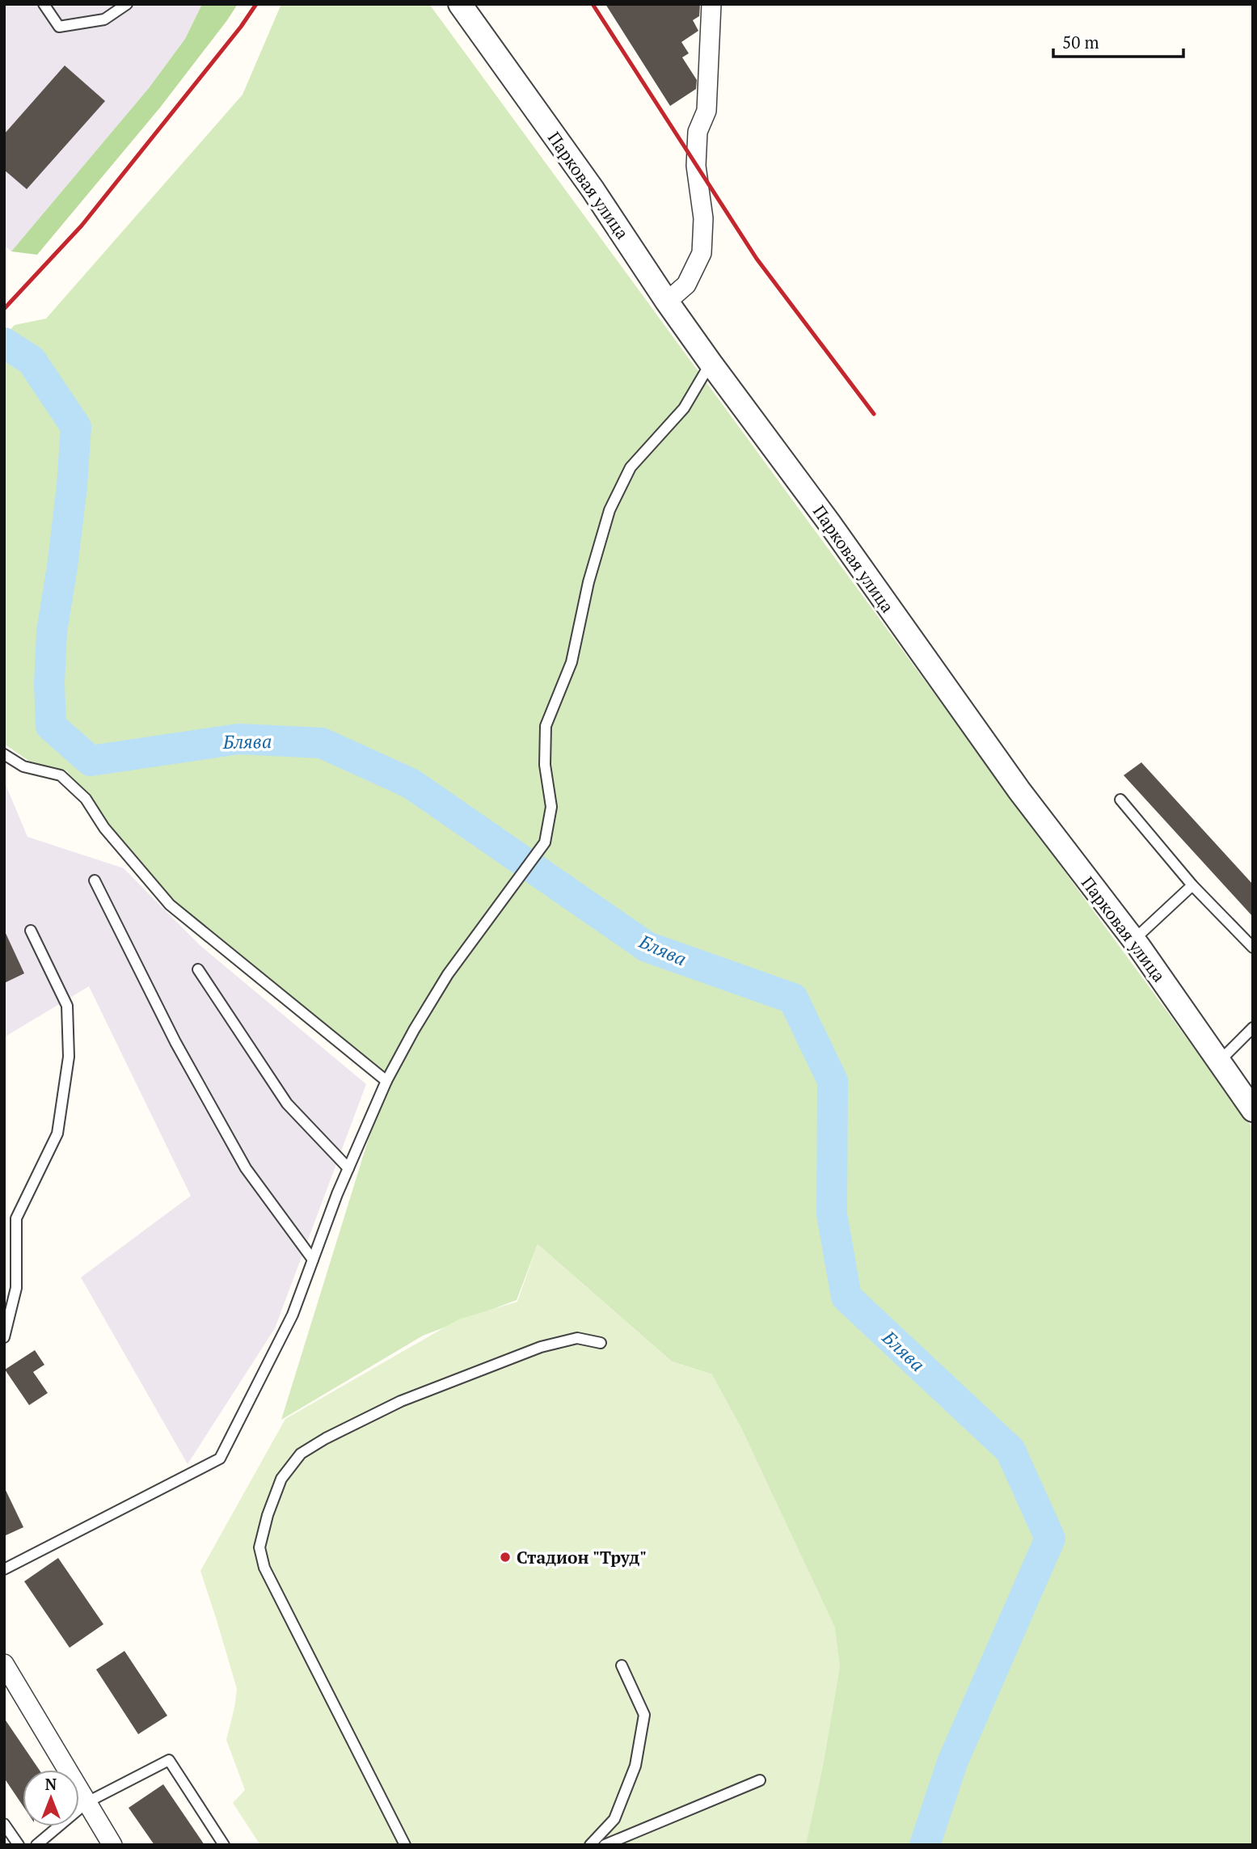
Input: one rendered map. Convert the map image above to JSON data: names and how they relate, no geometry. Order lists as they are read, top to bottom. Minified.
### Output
{"streets":{"street":["Парковая улица"]},"water":["Блява"],"places":["Стадион \"Труд\""],"scale_bar":"50 m","north":"top"}
